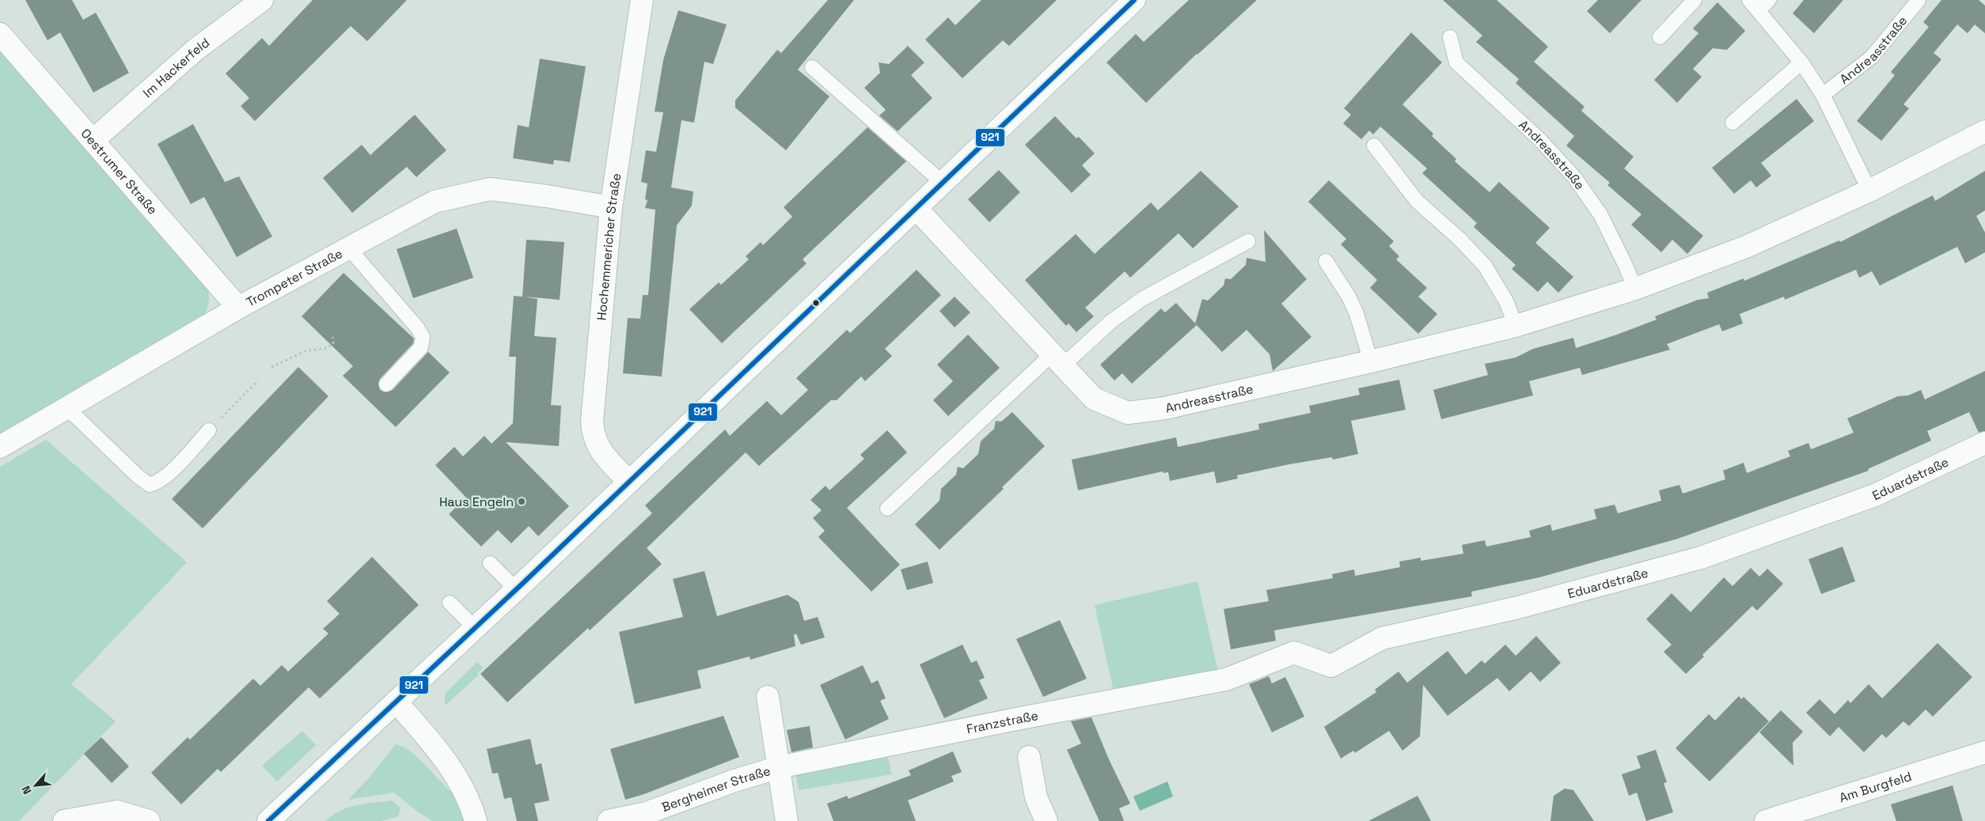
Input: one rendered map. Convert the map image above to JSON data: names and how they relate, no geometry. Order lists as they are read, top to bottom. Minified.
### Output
{"streets":{"street":["Andreasstraße","Im Hackerfeld","Oestrumer Straße","Hochemmericher Straße","Trompeter Straße","Eduardstraße","Franzstraße","Am Burgfeld","Bergheimer Straße"]},"crossings":[["Im Hackerfeld","Oestrumer Straße"],["Oestrumer Straße","Trompeter Straße"],["Hochemmericher Straße","Trompeter Straße"],["Eduardstraße","Franzstraße"],["Franzstraße","Bergheimer Straße"]],"places":["Haus Engeln"],"lines":["transit line 921"],"north":"bottom left"}
